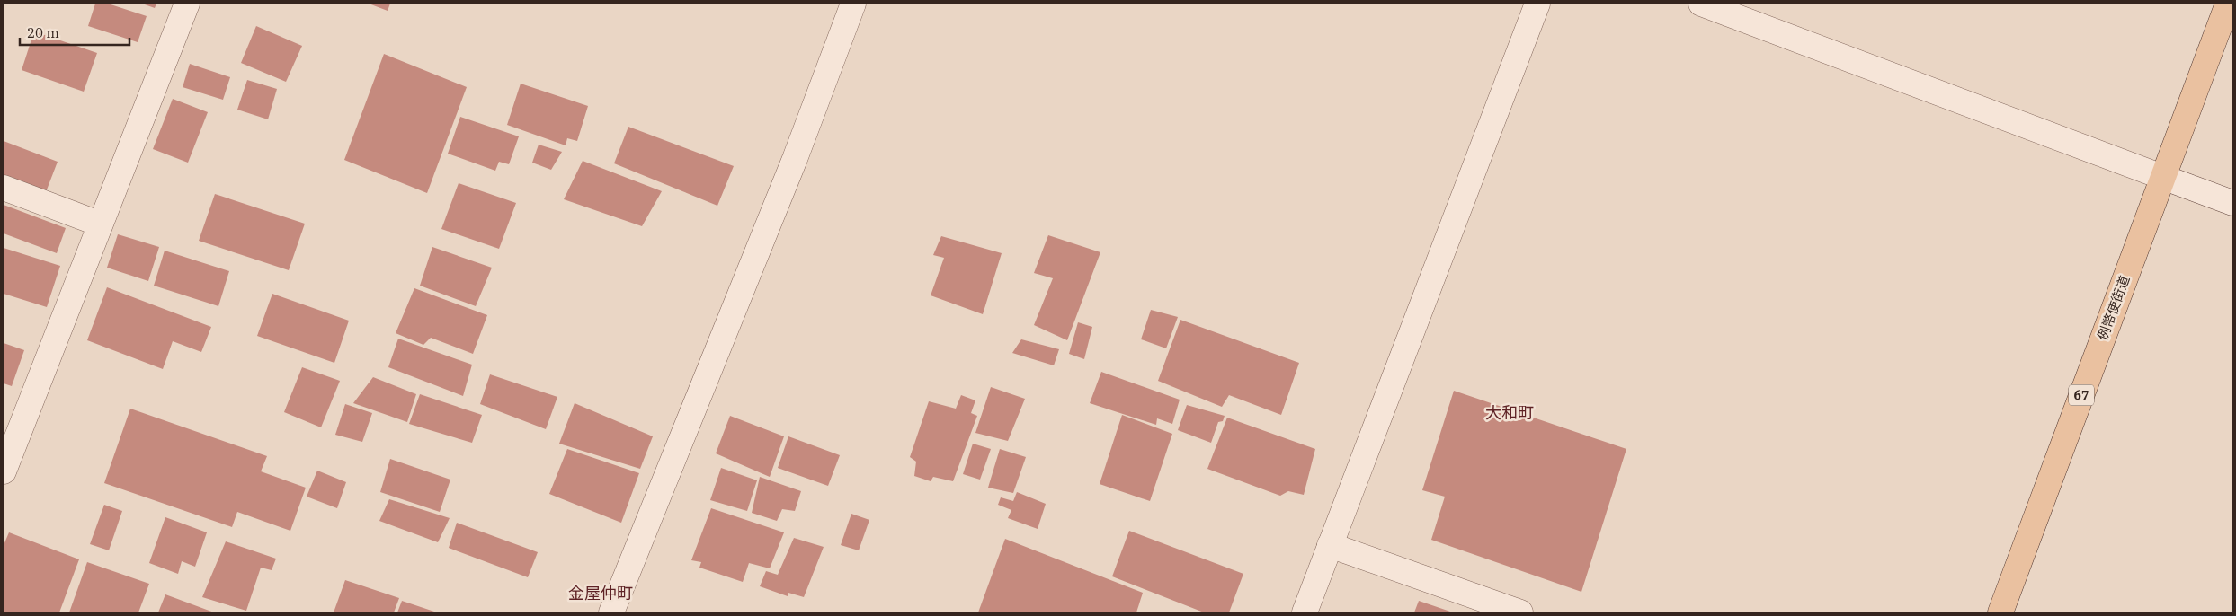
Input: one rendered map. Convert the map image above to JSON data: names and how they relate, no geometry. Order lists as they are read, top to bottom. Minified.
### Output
{"streets":{"main road":["例幣使街道","67"]},"districts":["大和町","金屋仲町"],"scale_bar":"20 m"}
